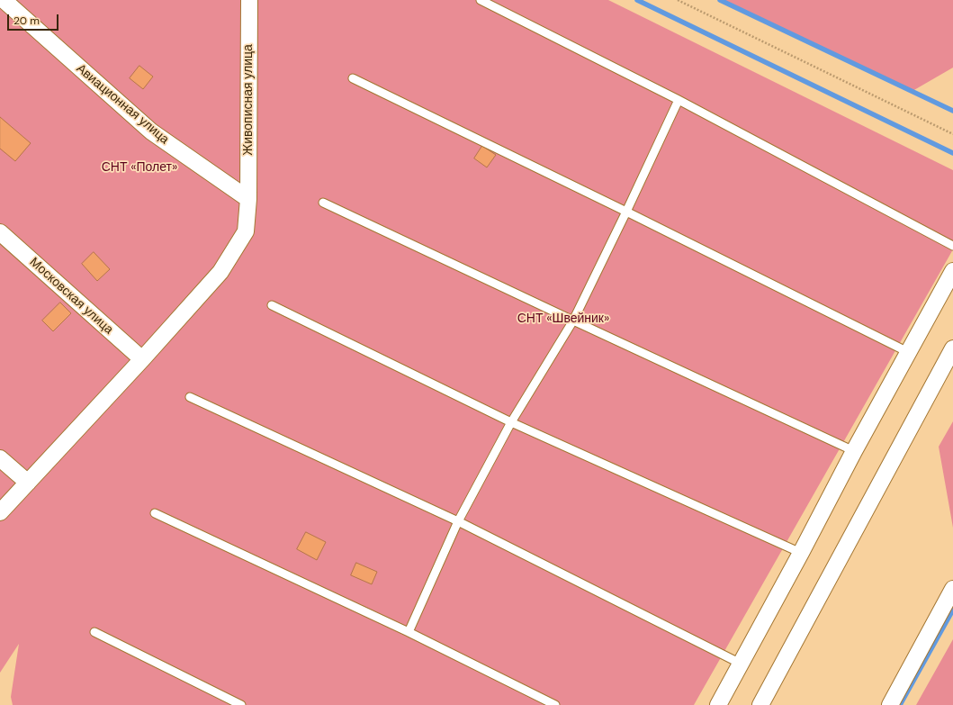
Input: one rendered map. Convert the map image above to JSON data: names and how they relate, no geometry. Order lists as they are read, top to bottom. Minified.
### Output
{"streets":{"street":["Живописная улица","Авиационная улица","Московская улица"]},"crossings":[["Живописная улица","Авиационная улица"],["Живописная улица","Московская улица"]],"parks":["СНТ «Полет»","СНТ «Швейник»"],"scale_bar":"20 m"}
